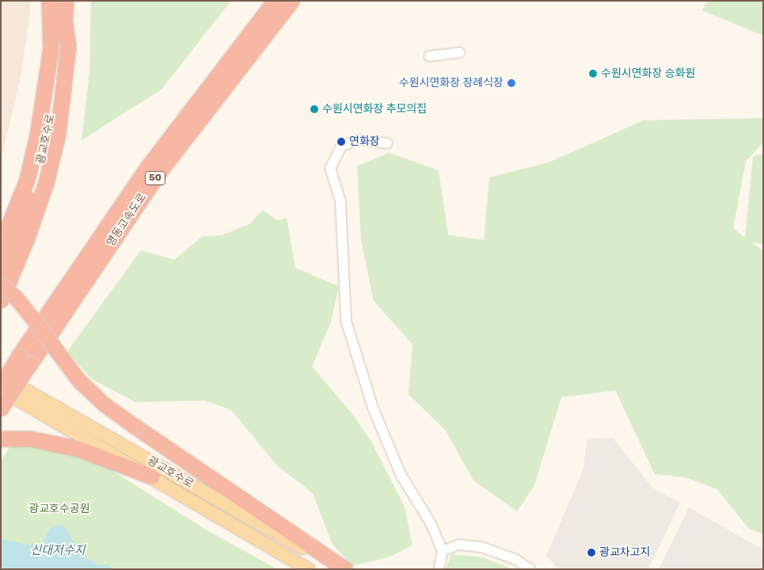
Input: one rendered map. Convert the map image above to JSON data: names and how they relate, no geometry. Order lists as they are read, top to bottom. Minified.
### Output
{"streets":{"highway":["광교호수로","50","영동고속도로"]},"water":["신대저수지"],"parks":["광교호수공원"],"places":["수원시연화장 승화원","수원시연화장 장례식장","수원시연화장 추모의집","연화장","광교차고지"]}
